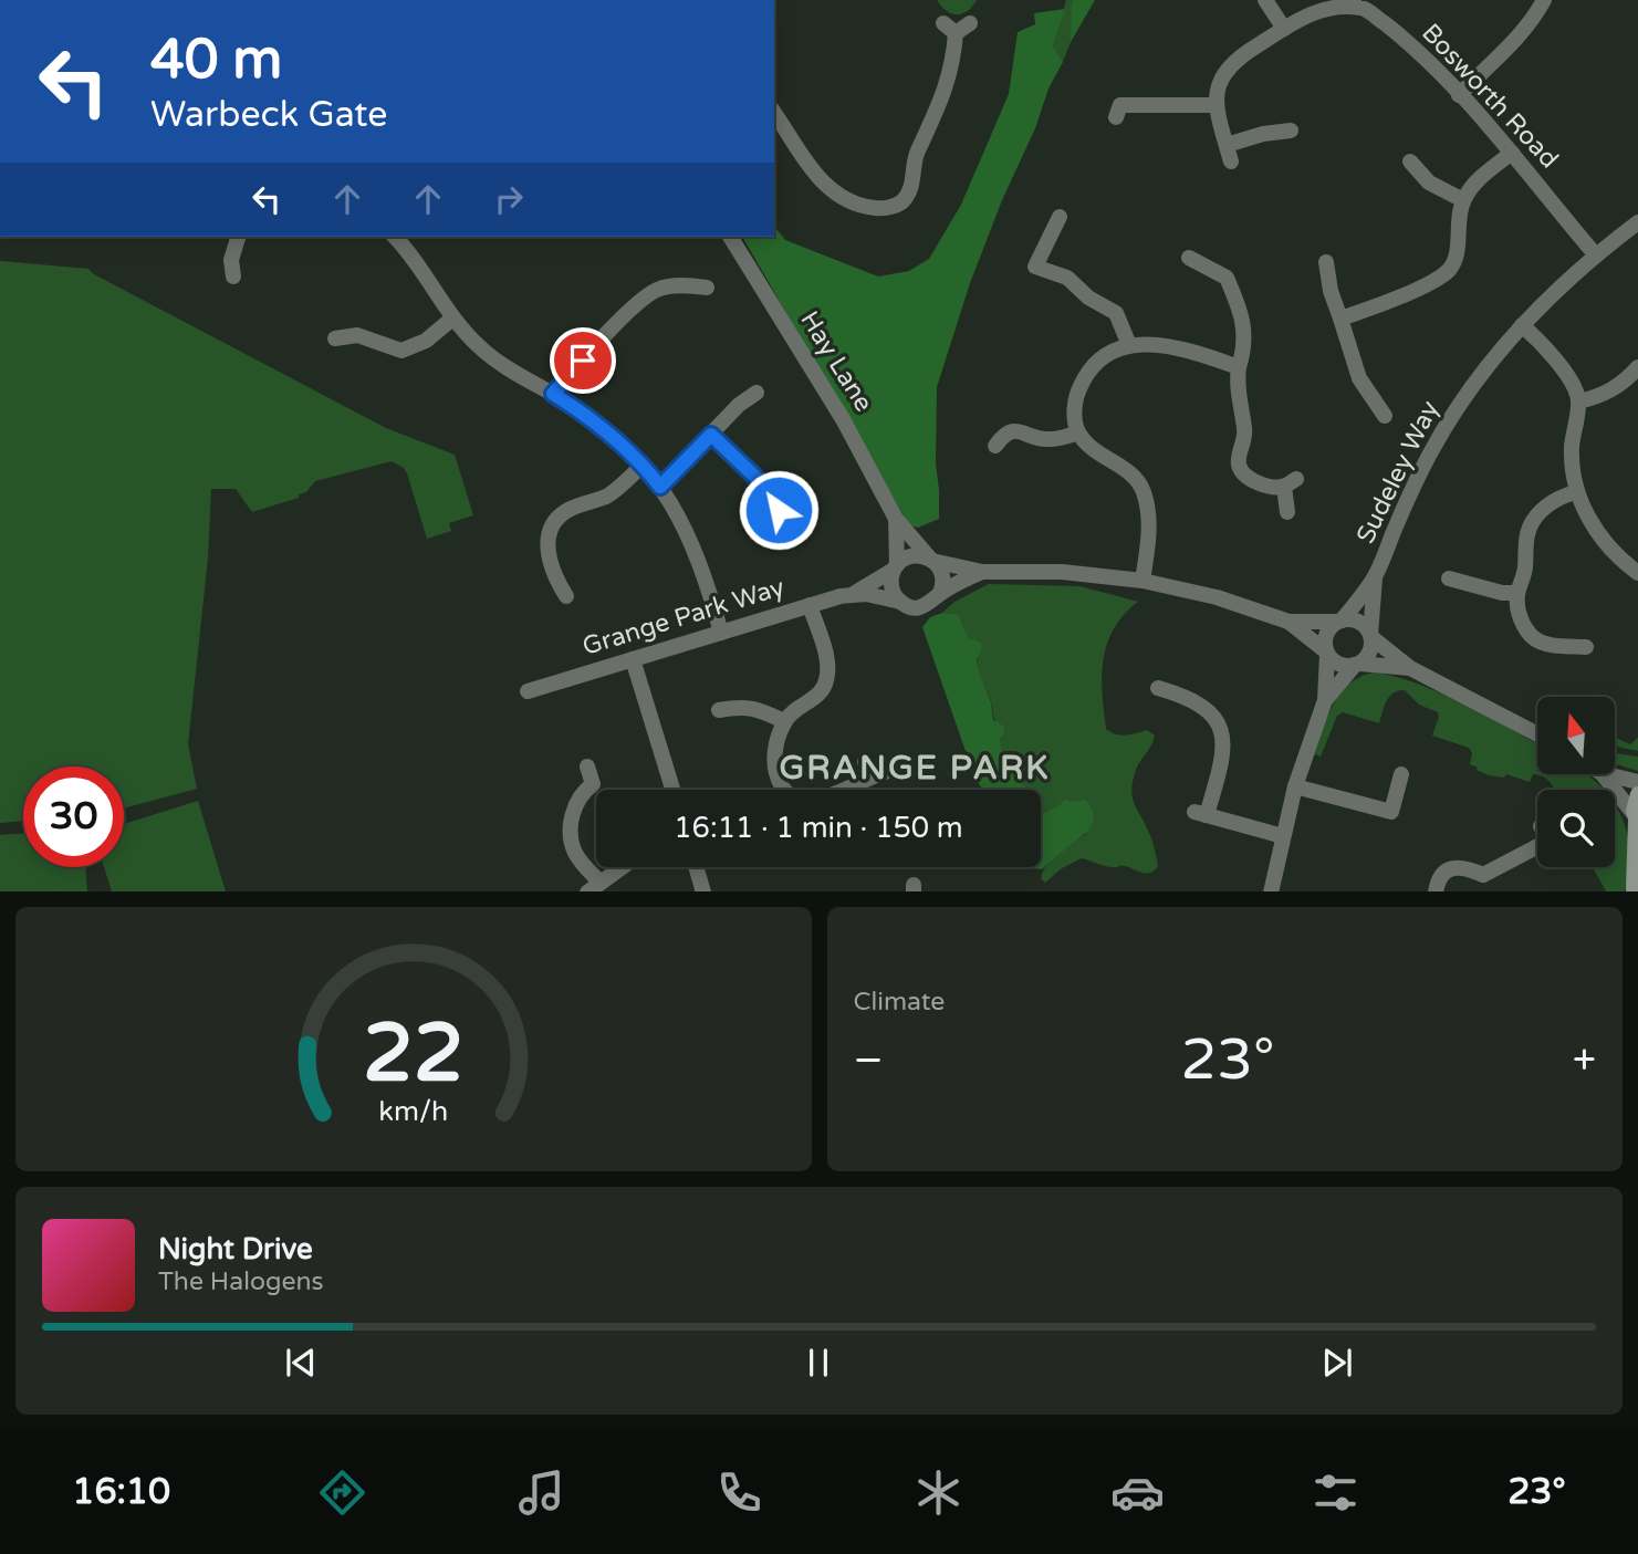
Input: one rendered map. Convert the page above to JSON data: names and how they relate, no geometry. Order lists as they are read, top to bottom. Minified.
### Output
{"streets":{"street":["Bosworth Road","Hay Lane","Sudeley Way","Grange Park Way"]},"crossings":[["Bosworth Road","Sudeley Way"],["Hay Lane","Grange Park Way"],["Sudeley Way","Grange Park Way"]],"districts":["GRANGE PARK"],"north":"top","page":{"turn":["40 m","Warbeck Gate"],"limit":"30","trip":"16:11 · 1 min · 150 m","tile":"Climate","heat":["−","23°","+"],"song":["Night Drive","The Halogens"],"tabs":["16:10","23°"],"gauge":["22","km/h"]}}
